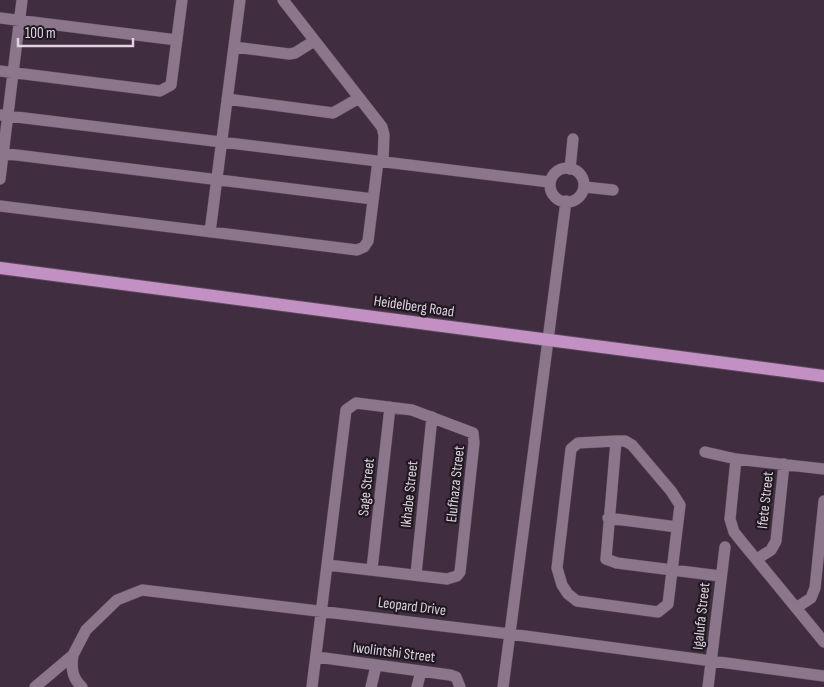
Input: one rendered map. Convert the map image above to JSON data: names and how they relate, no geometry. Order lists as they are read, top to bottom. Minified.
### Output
{"streets":{"main road":["Heidelberg Road"],"street":["Elufhaza Street","Sage Street","Ikhabe Street","Ifete Street","Leopard Drive","Igalufa Street","Iwolintshi Street"]},"crossings":[["Elufhaza Street","Sage Street"],["Elufhaza Street","Ikhabe Street"],["Elufhaza Street","Leopard Drive"],["Leopard Drive","Igalufa Street"]],"scale_bar":"100 m"}
